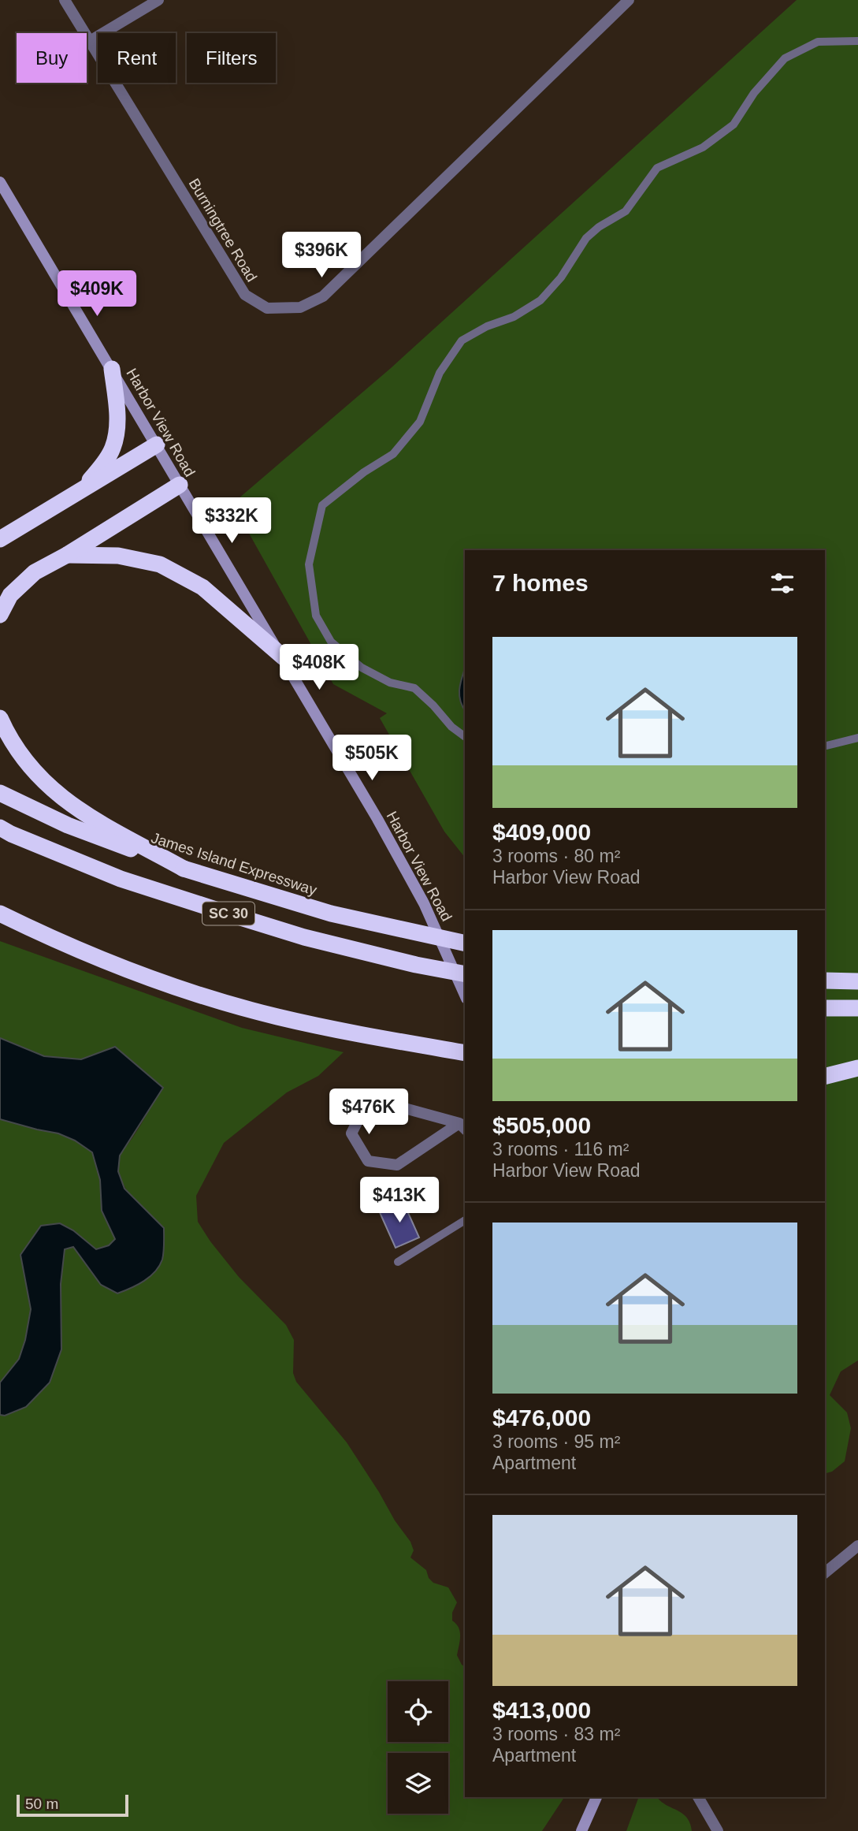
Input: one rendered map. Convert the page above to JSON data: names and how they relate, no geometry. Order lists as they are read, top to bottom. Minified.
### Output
{"streets":{"highway":["James Island Expressway","SC 30"],"main road":["Harbor View Road"],"street":["Burningtree Road"]},"scale_bar":"50 m","page":{"chip":["Buy","Rent","Filters"],"price":["$396K","$409K","$332K","$408K","$505K","$476K","$413K"],"heading":"7 homes","list":[{"name":"$409,000","note":"3 rooms · 80 m² · Harbor View Road"},{"name":"$505,000","note":"3 rooms · 116 m² · Harbor View Road"},{"name":"$476,000","note":"3 rooms · 95 m² · Apartment"},{"name":"$413,000","note":"3 rooms · 83 m² · Apartment"}],"scale":"50 m"}}
